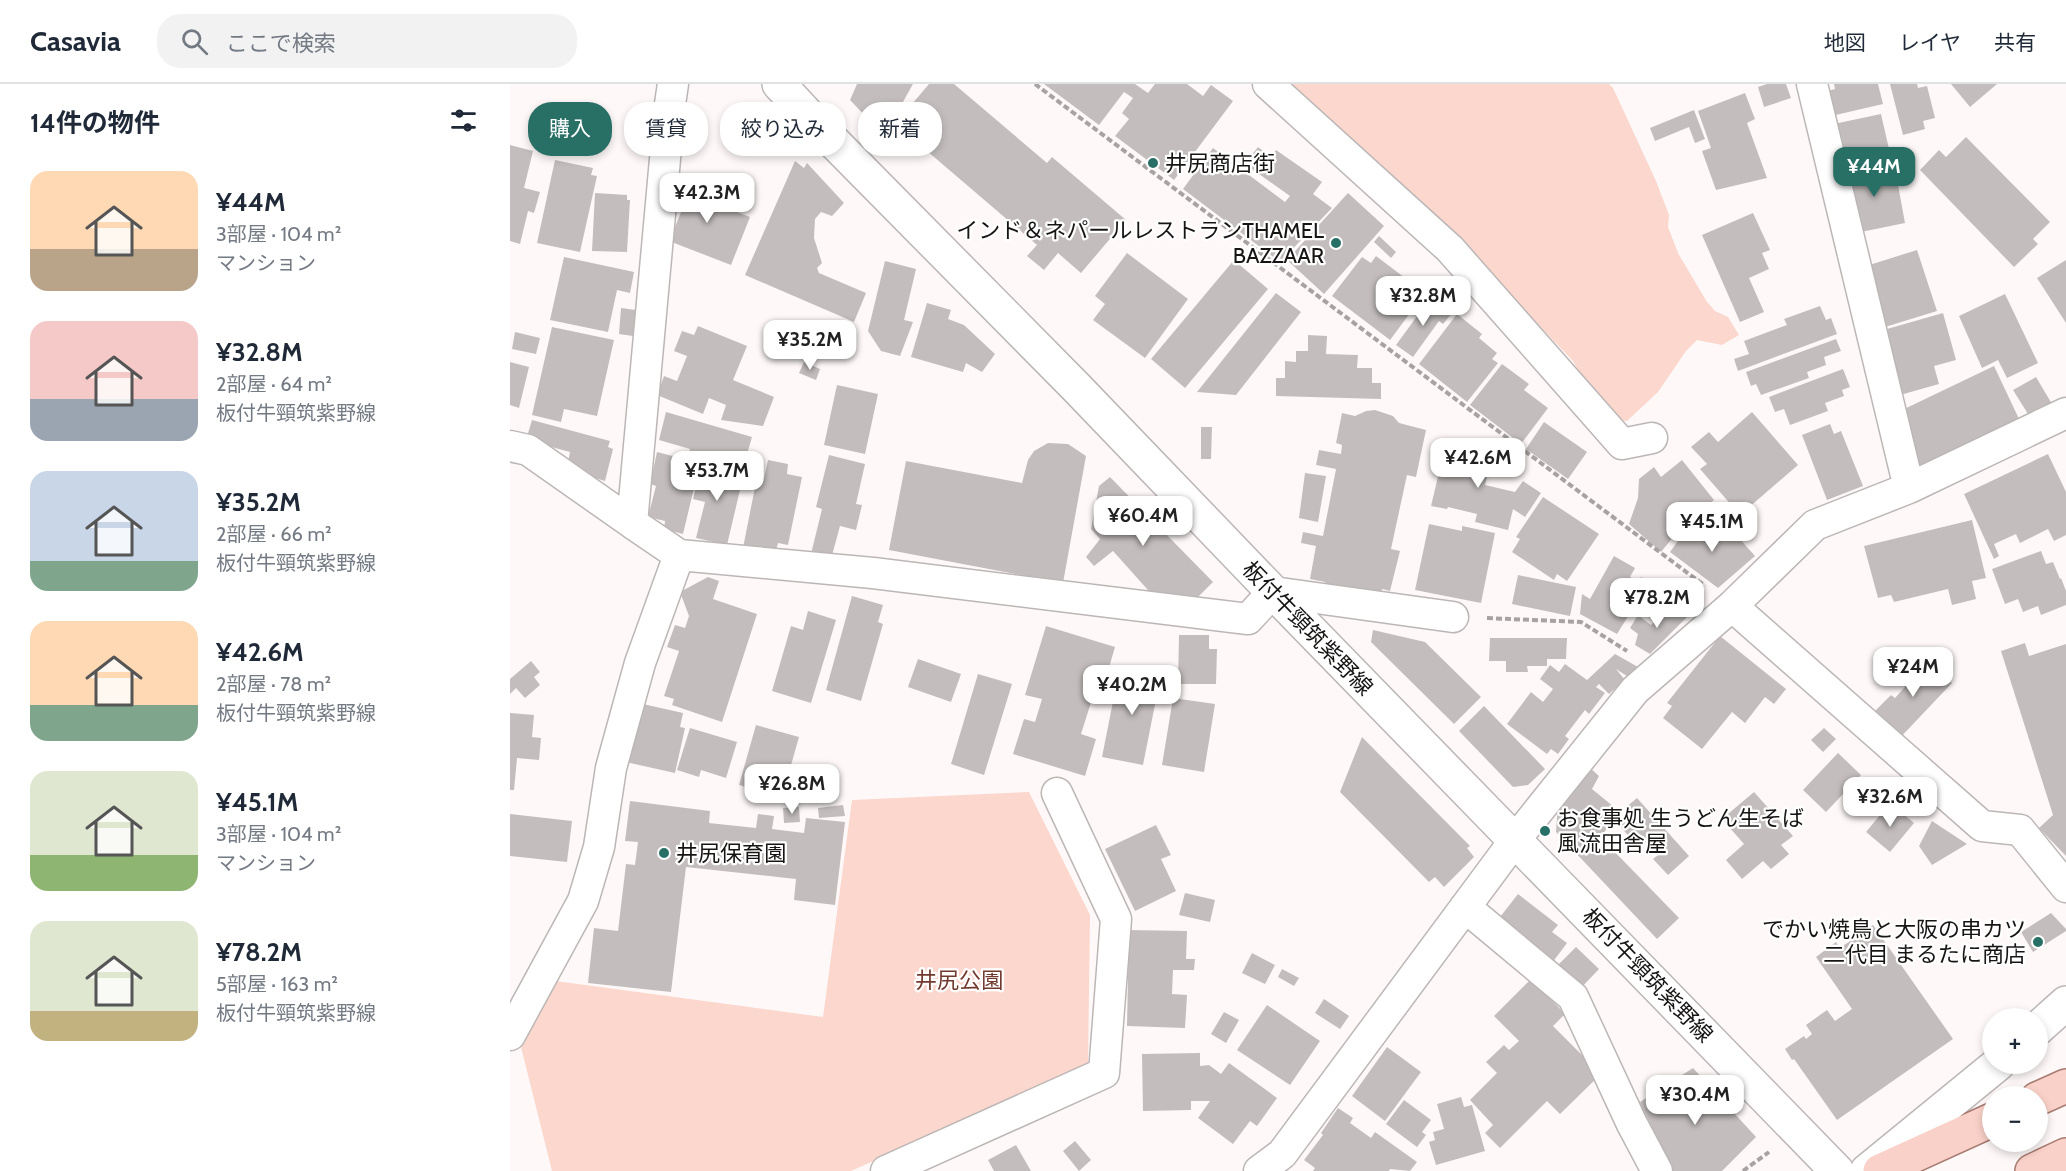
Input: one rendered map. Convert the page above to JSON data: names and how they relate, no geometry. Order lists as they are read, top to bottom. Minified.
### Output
{"streets":{"main road":["板付牛頸筑紫野線"]},"parks":["井尻公園"],"places":["井尻商店街","インド＆ネパールレストランTHAMEL BAZZAAR","お食事処 生うどん生そば 風流田舎屋","井尻保育園","でかい焼鳥と大阪の串カツ 二代目 まるたに商店"],"page":{"header":"Casavia","search":"ここで検索","nav":["地図","レイヤ","共有"],"heading":"14件の物件","chip":["購入","賃貸","絞り込み","新着"],"price":["¥44M","¥42.3M","¥32.8M","¥35.2M","¥42.6M","¥53.7M","¥60.4M","¥45.1M","¥78.2M","¥24M","¥40.2M","¥26.8M","¥32.6M","¥30.4M"],"list":[{"name":"¥44M","note":"3部屋 · 104 m² · マンション"},{"name":"¥32.8M","note":"2部屋 · 64 m² · 板付牛頸筑紫野線"},{"name":"¥35.2M","note":"2部屋 · 66 m² · 板付牛頸筑紫野線"},{"name":"¥42.6M","note":"2部屋 · 78 m² · 板付牛頸筑紫野線"},{"name":"¥45.1M","note":"3部屋 · 104 m² · マンション"},{"name":"¥78.2M","note":"5部屋 · 163 m² · 板付牛頸筑紫野線"}],"map_buttons":["+","−"]}}
